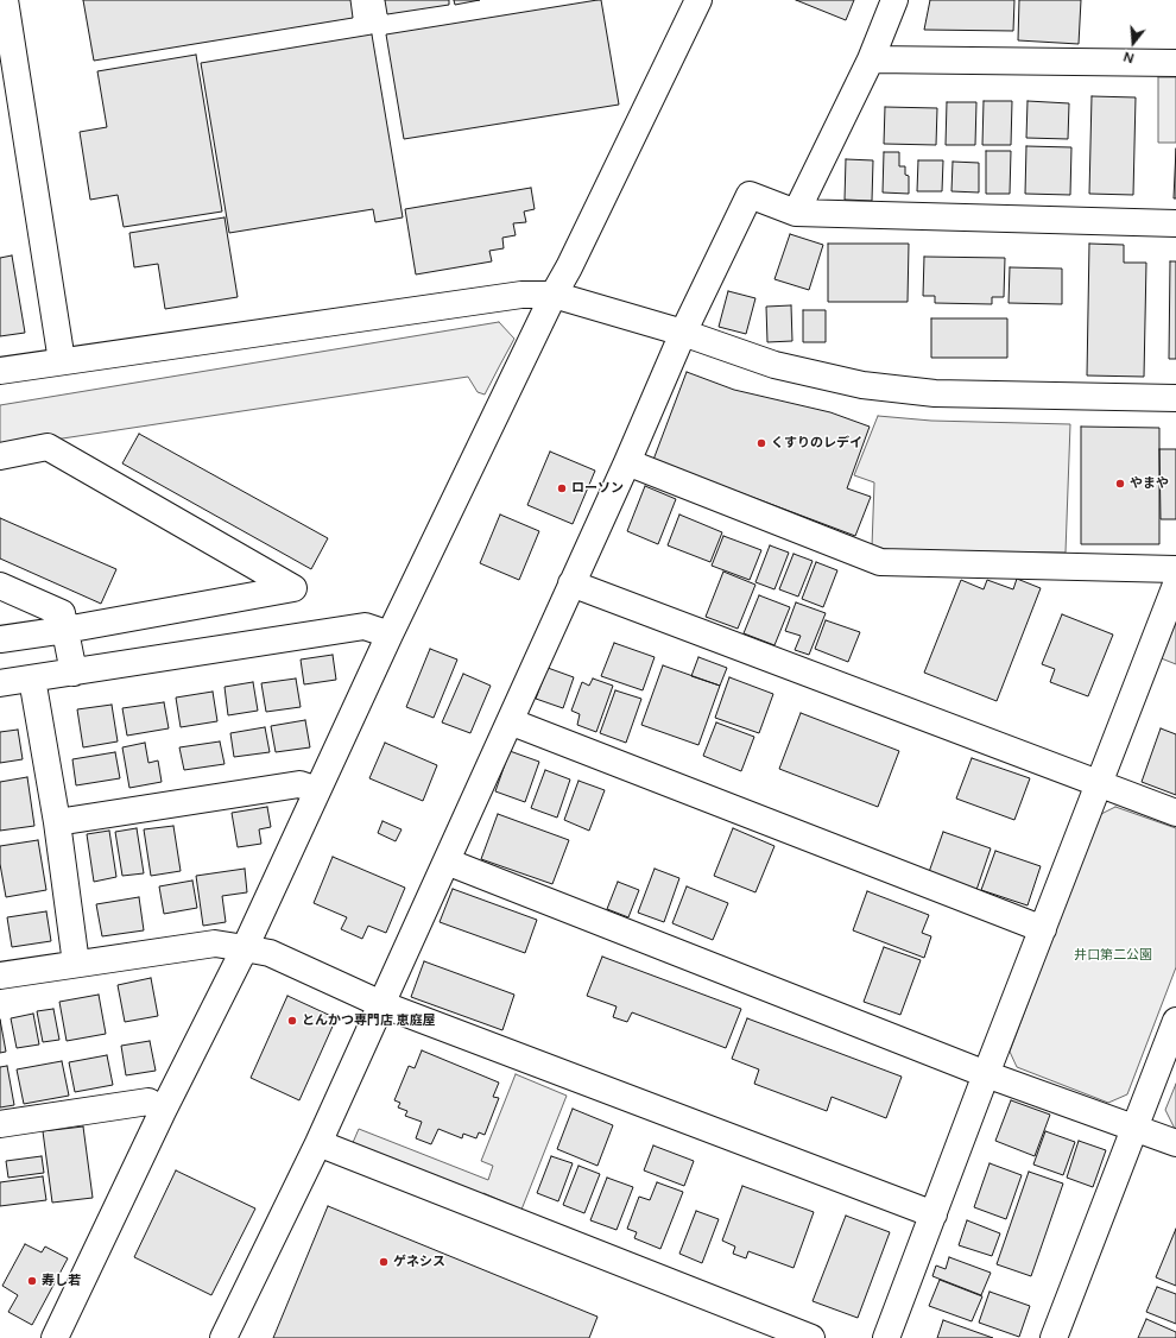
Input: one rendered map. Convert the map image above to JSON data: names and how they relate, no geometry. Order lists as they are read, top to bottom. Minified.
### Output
{"parks":["井口第二公園"],"places":["くすりのレデイ","やまや","ローソン","とんかつ専門店 恵庭屋","ゲネシス","寿し若"],"north":"bottom"}
